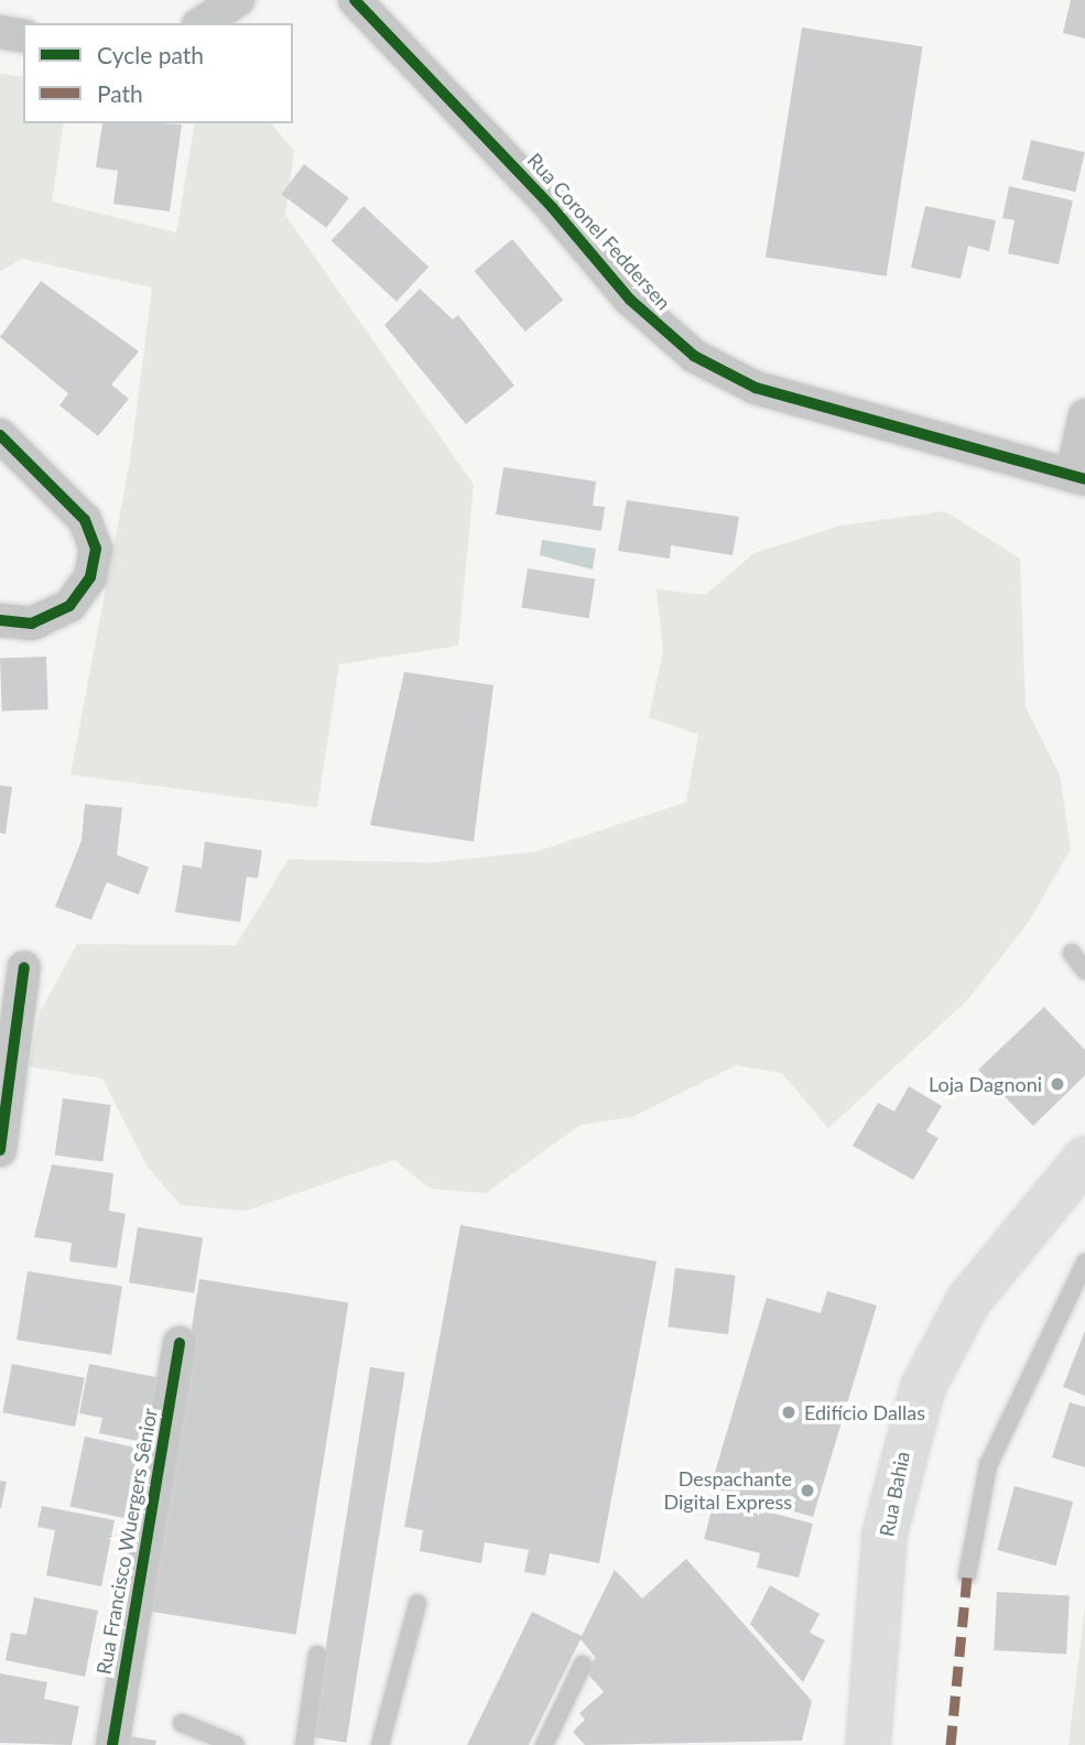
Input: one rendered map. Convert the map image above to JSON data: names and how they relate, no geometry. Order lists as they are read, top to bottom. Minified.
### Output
{"streets":{"main road":["Rua Bahia"],"street":["Rua Coronel Feddersen","Rua Francisco Wuergers Sênior"]},"places":["Loja Dagnoni","Edifício Dallas","Despachante Digital Express"],"legend":["Cycle path","Path"]}
